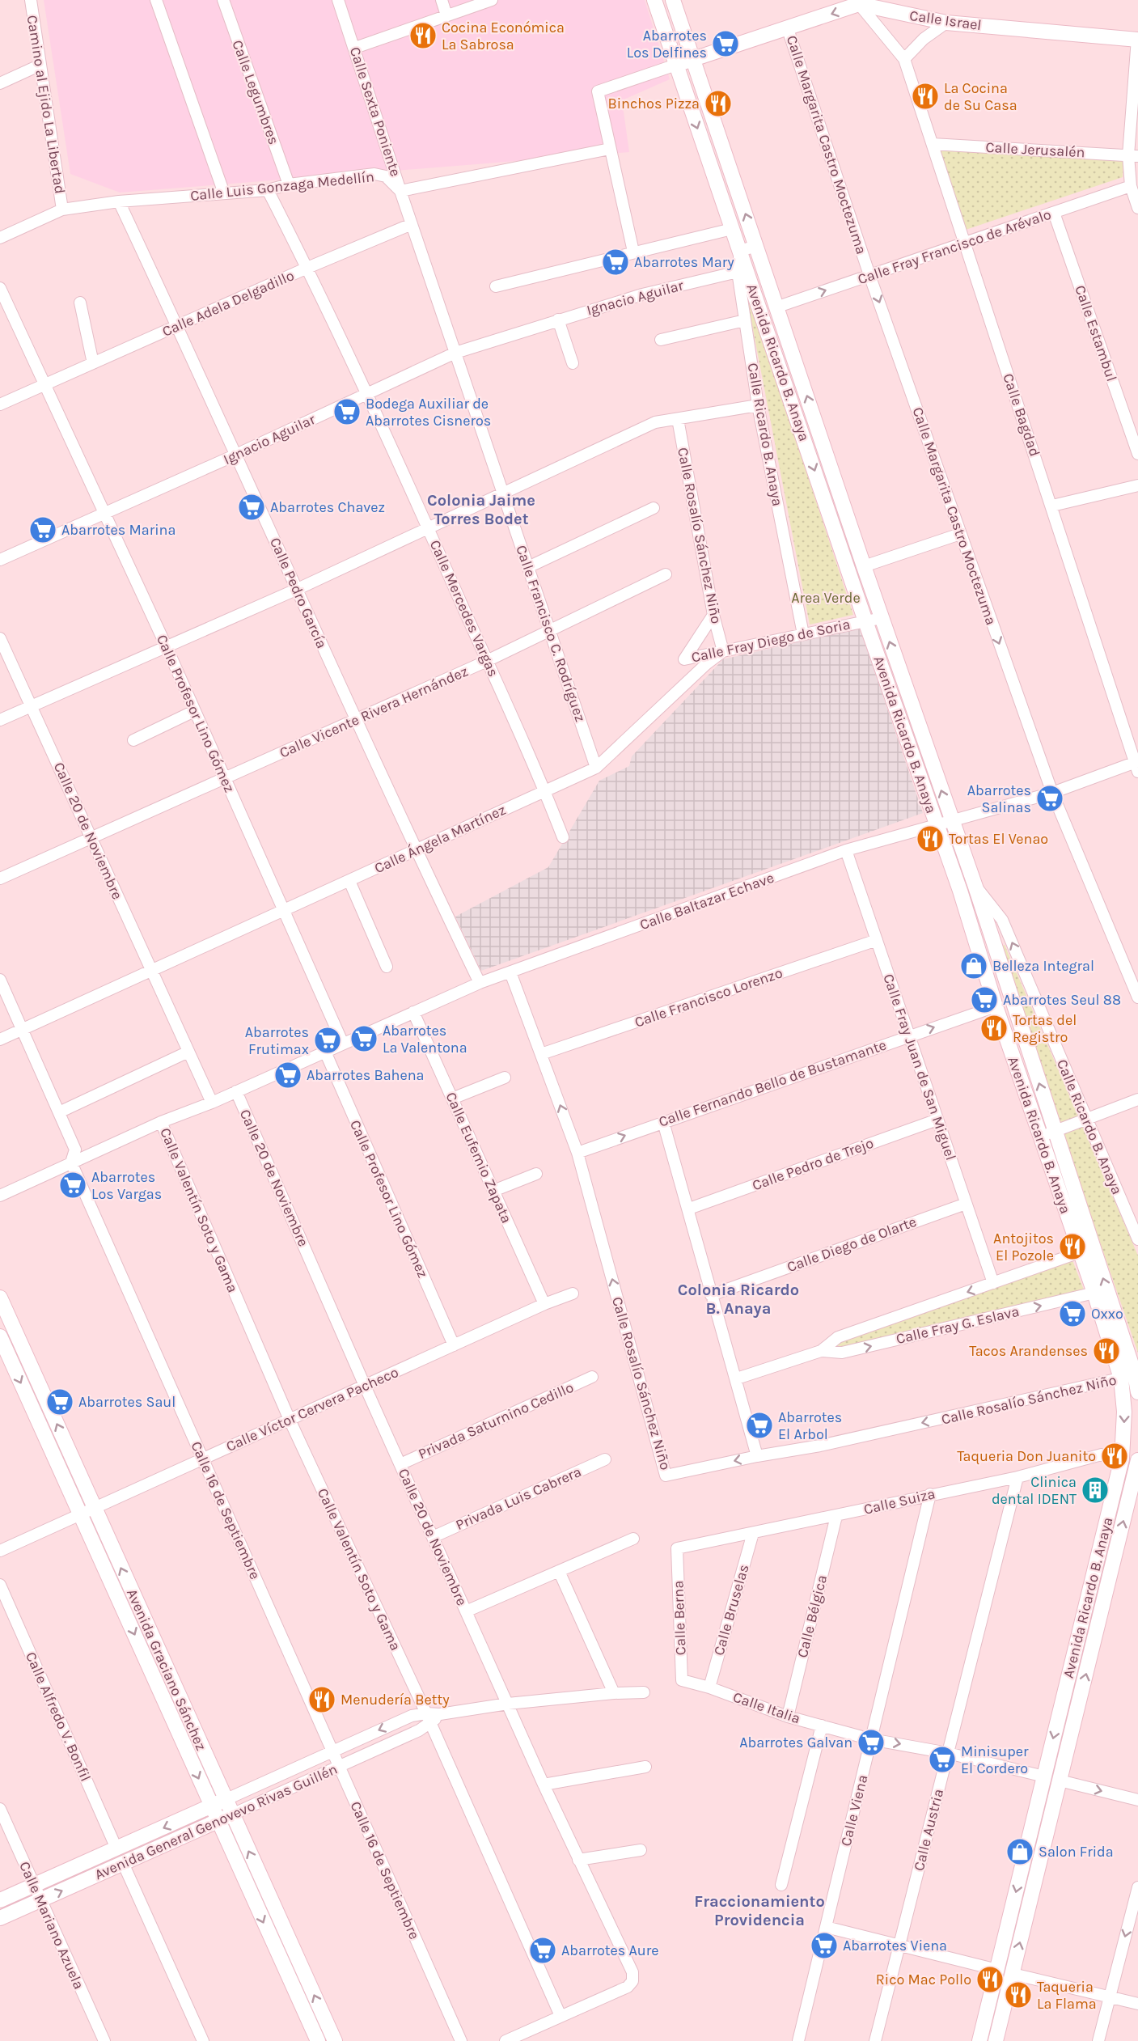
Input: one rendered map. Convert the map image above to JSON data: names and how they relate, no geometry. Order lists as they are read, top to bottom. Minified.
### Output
{"streets":{"main road":["Calle Israel","Avenida Ricardo B. Anaya","Avenida Graciano Sánchez","Avenida General Genovevo Rivas Guillén"],"street":["Calle Legumbres","Camino al Ejido La Libertad","Calle Sexta Poniente","Calle Margarita Castro Moctezuma","Calle Jerusalén","Calle Luis Gonzaga Medellín","Calle Fray Francisco de Arévalo","Ignacio Aguilar","Calle Adela Delgadillo","Calle Estambul","Calle Bagdad","Calle Ricardo B. Anaya","Calle Rosalío Sánchez Niño","Calle Pedro García","Calle Mercedes Vargas","Calle Francisco C. Rodríguez","Calle Fray Diego de Soria","Calle Vicente Rivera Hernández","Calle Profesor Lino Gómez","Calle 20 de Noviembre","Calle Ángela Martínez","Calle Baltazar Echave","Calle Francisco Lorenzo","Calle Fray Juan de San Miguel","Calle Fernando Bello de Bustamante","Calle Eufemio Zapata","Calle Pedro de Trejo","Calle Valentín Soto y Gama","Calle Diego de Olarte","Calle Fray G. Eslava","Calle Víctor Cervera Pacheco","Privada Saturnino Cedillo","Privada Luis Cabrera","Calle Suiza","Calle 16 de Septiembre","Calle Bruselas","Calle Bélgica","Calle Berna","Calle Italia","Calle Alfredo V. Bonfil","Calle Viena","Calle Austria","Calle Mariano Azuela"]},"crossings":[["Calle Israel","Calle Bagdad"],["Calle Legumbres","Calle Luis Gonzaga Medellín"],["Camino al Ejido La Libertad","Calle Luis Gonzaga Medellín"],["Calle Sexta Poniente","Calle Luis Gonzaga Medellín"],["Calle Sexta Poniente","Calle Adela Delgadillo"],["Calle Sexta Poniente","Calle Francisco C. Rodríguez"],["Calle Margarita Castro Moctezuma","Calle Fray Francisco de Arévalo"],["Calle Margarita Castro Moctezuma","Calle Baltazar Echave"],["Calle Jerusalén","Calle Bagdad"],["Calle Luis Gonzaga Medellín","Calle Pedro García"],["Calle Luis Gonzaga Medellín","Calle Mercedes Vargas"],["Calle Fray Francisco de Arévalo","Calle Estambul"],["Calle Fray Francisco de Arévalo","Avenida Ricardo B. Anaya"],["Calle Fray Francisco de Arévalo","Calle Bagdad"],["Ignacio Aguilar","Calle Ricardo B. Anaya"],["Ignacio Aguilar","Calle Pedro García"],["Ignacio Aguilar","Calle Mercedes Vargas"],["Ignacio Aguilar","Calle Francisco C. Rodríguez"],["Ignacio Aguilar","Calle Profesor Lino Gómez"],["Calle Adela Delgadillo","Calle Pedro García"],["Calle Adela Delgadillo","Calle Mercedes Vargas"],["Calle Adela Delgadillo","Calle Francisco C. Rodríguez"],["Calle Adela Delgadillo","Calle Profesor Lino Gómez"],["Avenida Ricardo B. Anaya","Calle Ricardo B. Anaya"],["Avenida Ricardo B. Anaya","Calle Rosalío Sánchez Niño"],["Avenida Ricardo B. Anaya","Calle Fray Diego de Soria"],["Avenida Ricardo B. Anaya","Calle Baltazar Echave"],["Avenida Ricardo B. Anaya","Calle Fernando Bello de Bustamante"],["Avenida Ricardo B. Anaya","Calle Fray G. Eslava"],["Avenida Ricardo B. Anaya","Calle Suiza"],["Avenida Ricardo B. Anaya","Calle Italia"],["Calle Bagdad","Calle Baltazar Echave"],["Calle Ricardo B. Anaya","Calle Fray Diego de Soria"],["Calle Rosalío Sánchez Niño","Calle Fray Diego de Soria"],["Calle Rosalío Sánchez Niño","Calle Ángela Martínez"],["Calle Rosalío Sánchez Niño","Calle Baltazar Echave"],["Calle Rosalío Sánchez Niño","Calle Francisco Lorenzo"],["Calle Rosalío Sánchez Niño","Calle Fernando Bello de Bustamante"],["Calle Pedro García","Calle Vicente Rivera Hernández"],["Calle Pedro García","Calle Ángela Martínez"],["Calle Pedro García","Calle Baltazar Echave"],["Calle Mercedes Vargas","Calle Vicente Rivera Hernández"],["Calle Mercedes Vargas","Calle Ángela Martínez"],["Calle Francisco C. Rodríguez","Calle Vicente Rivera Hernández"],["Calle Francisco C. Rodríguez","Calle Ángela Martínez"],["Calle Fray Diego de Soria","Calle Ángela Martínez"],["Calle Vicente Rivera Hernández","Calle Profesor Lino Gómez"],["Calle Vicente Rivera Hernández","Calle 20 de Noviembre"],["Calle Profesor Lino Gómez","Calle Ángela Martínez"],["Calle Profesor Lino Gómez","Calle Baltazar Echave"],["Calle Profesor Lino Gómez","Calle Víctor Cervera Pacheco"],["Calle 20 de Noviembre","Calle Ángela Martínez"],["Calle 20 de Noviembre","Calle Baltazar Echave"],["Calle 20 de Noviembre","Calle Valentín Soto y Gama"],["Calle 20 de Noviembre","Calle Víctor Cervera Pacheco"],["Calle 20 de Noviembre","Privada Saturnino Cedillo"],["Calle 20 de Noviembre","Privada Luis Cabrera"],["Calle Ángela Martínez","Calle 16 de Septiembre"],["Calle Baltazar Echave","Calle Fray Juan de San Miguel"],["Calle Baltazar Echave","Calle Eufemio Zapata"],["Calle Baltazar Echave","Calle Valentín Soto y Gama"],["Calle Baltazar Echave","Calle 16 de Septiembre"],["Calle Francisco Lorenzo","Calle Fray Juan de San Miguel"],["Calle Fray Juan de San Miguel","Calle Fernando Bello de Bustamante"],["Calle Fray Juan de San Miguel","Calle Pedro de Trejo"],["Calle Fray Juan de San Miguel","Calle Diego de Olarte"],["Calle Fray Juan de San Miguel","Calle Fray G. Eslava"],["Calle Eufemio Zapata","Calle Víctor Cervera Pacheco"],["Calle Valentín Soto y Gama","Calle Víctor Cervera Pacheco"],["Calle Valentín Soto y Gama","Avenida General Genovevo Rivas Guillén"],["Calle Víctor Cervera Pacheco","Calle 16 de Septiembre"],["Calle Víctor Cervera Pacheco","Avenida Graciano Sánchez"],["Calle Suiza","Calle Bruselas"],["Calle Suiza","Calle Bélgica"],["Calle Suiza","Calle Berna"],["Calle Suiza","Calle Viena"],["Calle Suiza","Calle Austria"],["Calle 16 de Septiembre","Avenida General Genovevo Rivas Guillén"],["Calle Bruselas","Calle Italia"],["Calle Bélgica","Calle Italia"],["Calle Berna","Calle Italia"],["Avenida Graciano Sánchez","Avenida General Genovevo Rivas Guillén"],["Calle Italia","Calle Viena"],["Calle Italia","Calle Austria"],["Calle Alfredo V. Bonfil","Avenida General Genovevo Rivas Guillén"],["Avenida General Genovevo Rivas Guillén","Calle Mariano Azuela"]],"one_way":["Calle Margarita Castro Moctezuma","Calle Fernando Bello de Bustamante"],"districts":["Colonia Jaime Torres Bodet","Colonia Ricardo B. Anaya","Fraccionamiento Providencia"],"parks":["Area Verde"],"places":{"restaurant":["Cocina Económica La Sabrosa","La Cocina de Su Casa","Binchos Pizza","Tortas El Venao","Tortas del Registro","Antojitos El Pozole","Tacos Arandenses","Taqueria Don Juanito","Menudería Betty","Rico Mac Pollo","Taqueria La Flama"],"supermarket":["Abarrotes Los Delfines","Abarrotes Mary","Bodega Auxiliar de Abarrotes Cisneros","Abarrotes Chavez","Abarrotes Marina","Abarrotes Salinas","Abarrotes Seul 88","Abarrotes La Valentona","Abarrotes Frutimax","Abarrotes Bahena","Abarrotes Los Vargas","Oxxo","Abarrotes Saul","Abarrotes El Arbol","Abarrotes Galvan","Minisuper El Cordero","Abarrotes Viena","Abarrotes Aure"],"shop":["Belleza Integral","Salon Frida"],"building":["Clinica dental IDENT"]}}
